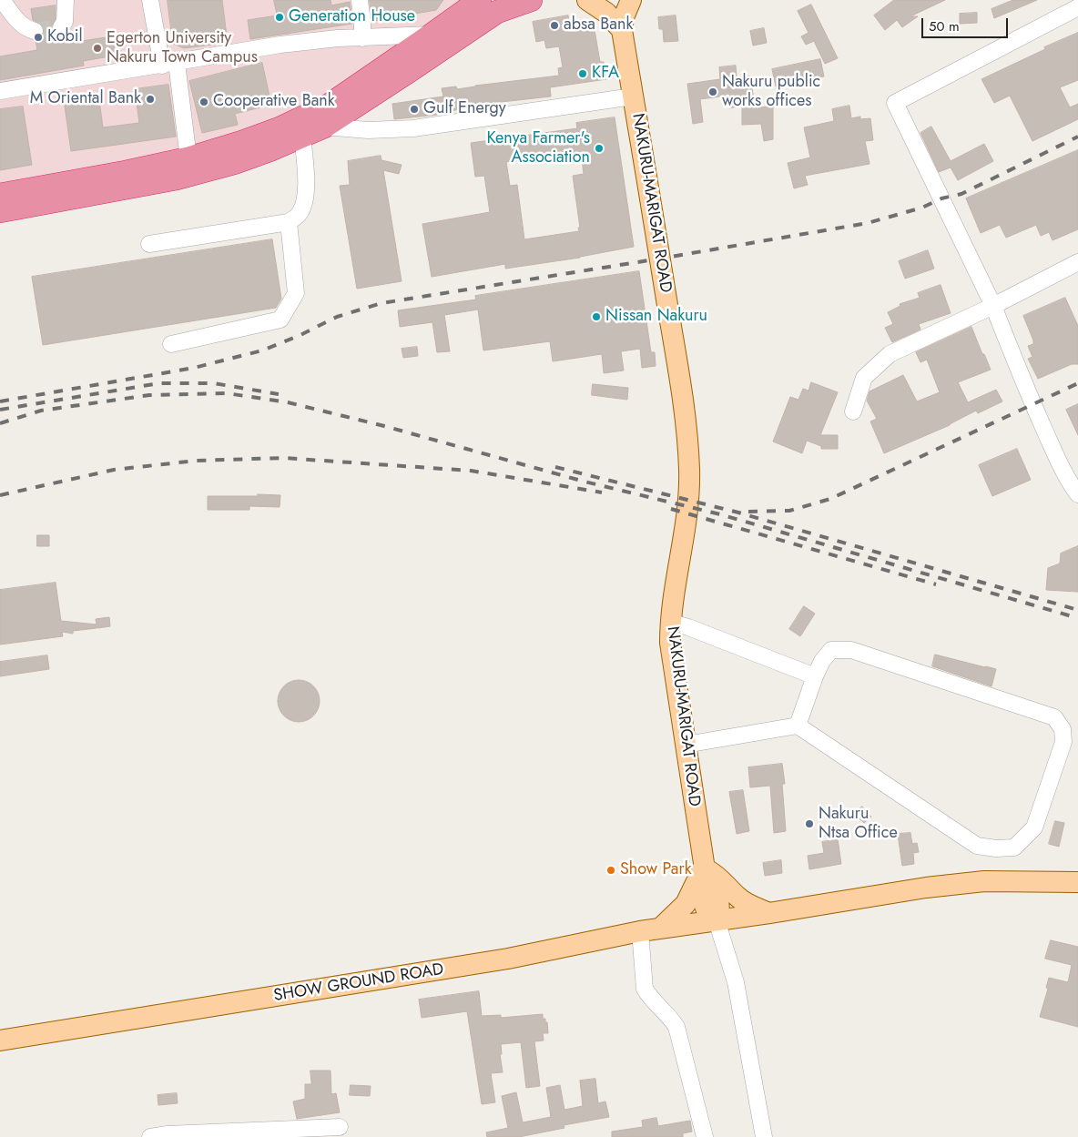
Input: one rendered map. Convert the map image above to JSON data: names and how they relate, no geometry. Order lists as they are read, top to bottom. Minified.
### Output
{"streets":{"main road":["NAKURU-MARIGAT ROAD","SHOW GROUND ROAD"]},"crossings":[["NAKURU-MARIGAT ROAD","SHOW GROUND ROAD"]],"places":["Generation House","absa Bank","Kobil","Egerton University Nakuru Town Campus","KFA","Nakuru public works offices","M Oriental Bank","Cooperative Bank","Gulf Energy","Kenya Farmer's Association","Nissan Nakuru","Nakuru Ntsa Office","Show Park"],"scale_bar":"50 m"}
